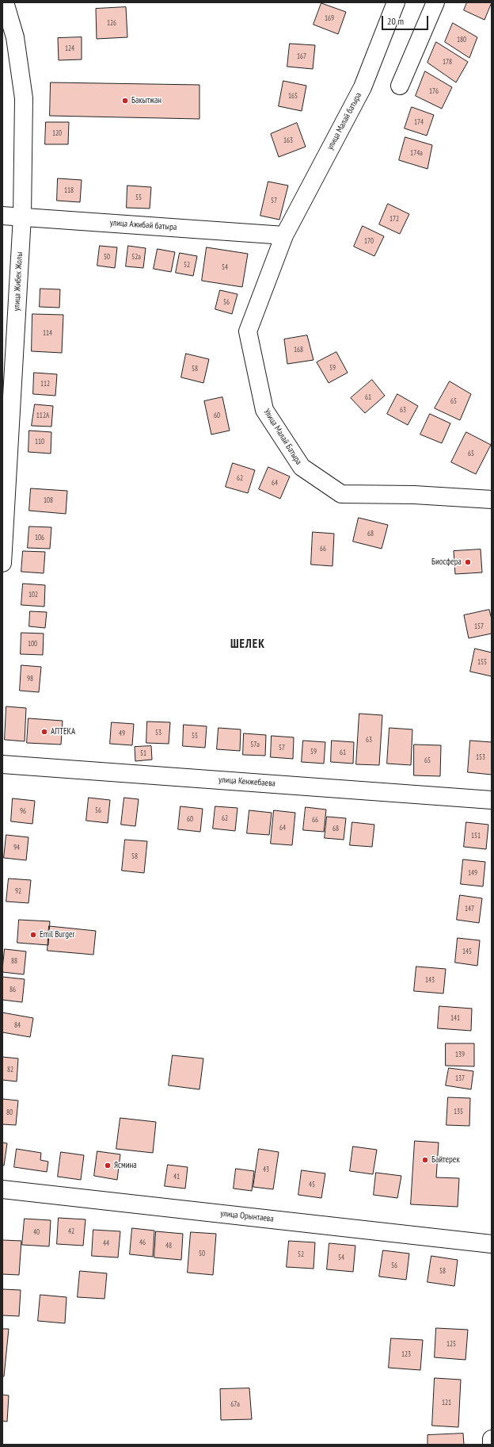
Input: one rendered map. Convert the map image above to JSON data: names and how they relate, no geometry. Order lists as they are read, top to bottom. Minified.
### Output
{"streets":{"street":["улица Малай батыра","улица Ажибай батыра","улица Жибек Жолы","Улица Малай Батыра","улица Кенжебаева","улица Орынтаева"]},"crossings":[["улица Малай батыра","улица Ажибай батыра"],["улица Малай батыра","Улица Малай Батыра"],["улица Ажибай батыра","улица Жибек Жолы"],["улица Ажибай батыра","Улица Малай Батыра"]],"districts":["ШЕЛЕК"],"places":["Бакытжан","Биосфера","АПТЕКА","Emil Burger","Байтерек","Ясмина"],"house_numbers":["169","126","180","124","167","178","176","165","174","120","163","174а","118","55","57","172","170","50","52а","52","54","56","114","168","59","58","112","61","65","63","112А","60","110","65","62","64","108","68","106","66","102","157","100","155","98","53","49","55","63","57а","57","59","61","51","153","65","56","96","62","60","66","64","68","151","94","58","149","92","147","145","88","143","86","141","84","139","82","137","135","80","43","41","45","42","40","46","44","48","50","52","54","56","58","125","123","121","67а"],"scale_bar":"20 m"}
